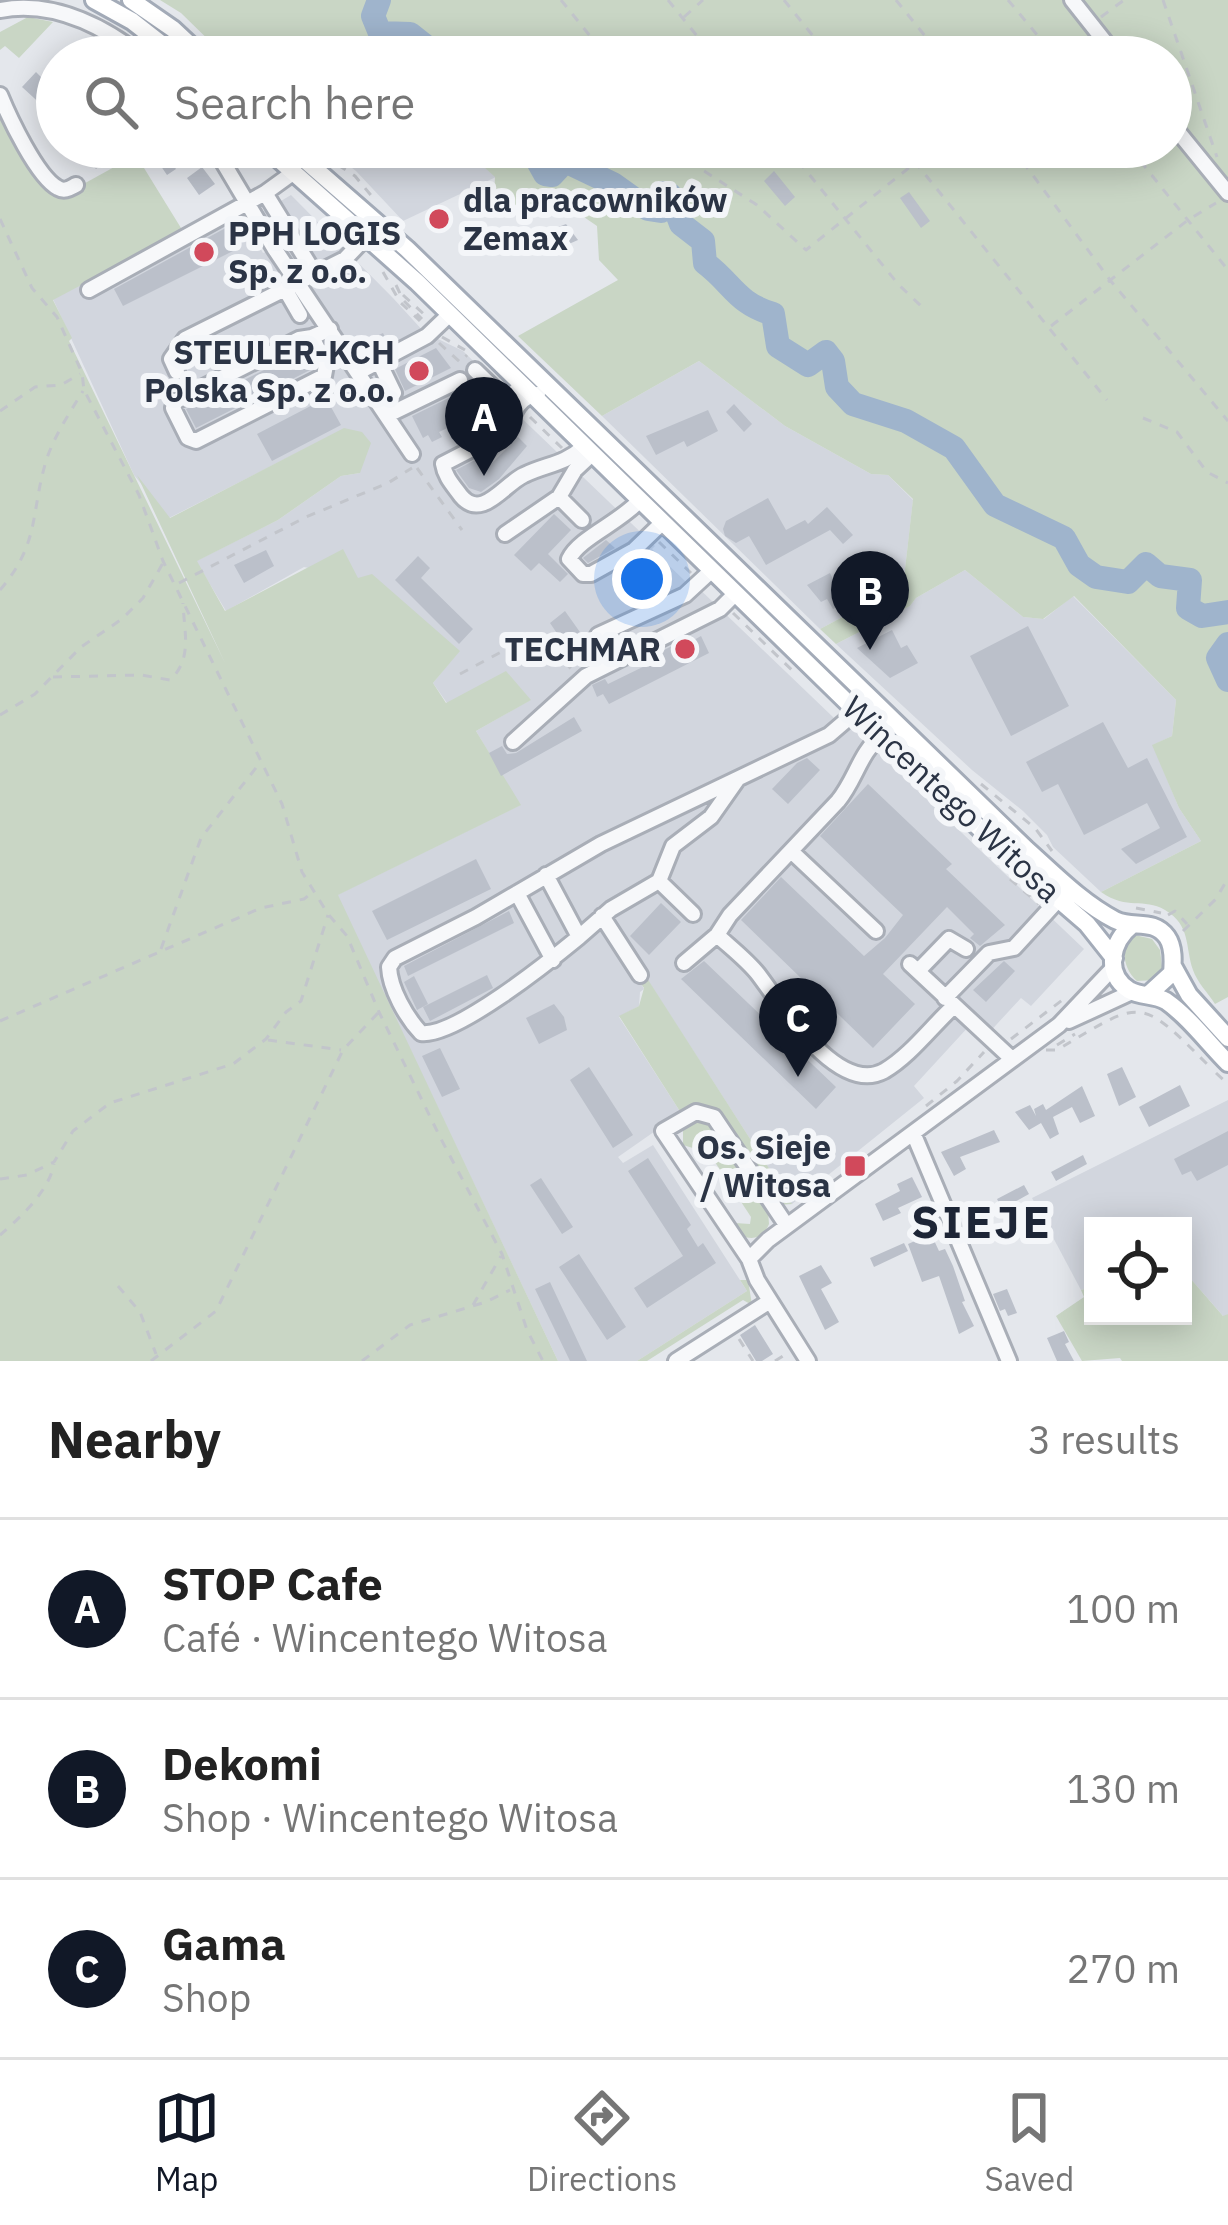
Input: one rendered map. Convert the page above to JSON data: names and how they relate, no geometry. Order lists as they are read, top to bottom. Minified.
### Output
{"streets":{"main road":["Wincentego Witosa"]},"districts":["SIEJE"],"places":{"other":["dla pracowników Zemax","PPH LOGIS Sp. z o.o.","STEULER-KCH Polska Sp. z o.o.","TECHMAR"],"transit":["Os. Sieje / Witosa"]},"page":{"search":"Search here","pins":["A","B","C"],"heading":["Nearby","3 results"],"list":[{"mark":"A","name":"STOP Cafe","note":"Café · Wincentego Witosa","value":"100 m"},{"mark":"B","name":"Dekomi","note":"Shop · Wincentego Witosa","value":"130 m"},{"mark":"C","name":"Gama","note":"Shop","value":"270 m"}],"nav":["Map","Directions","Saved"]}}
